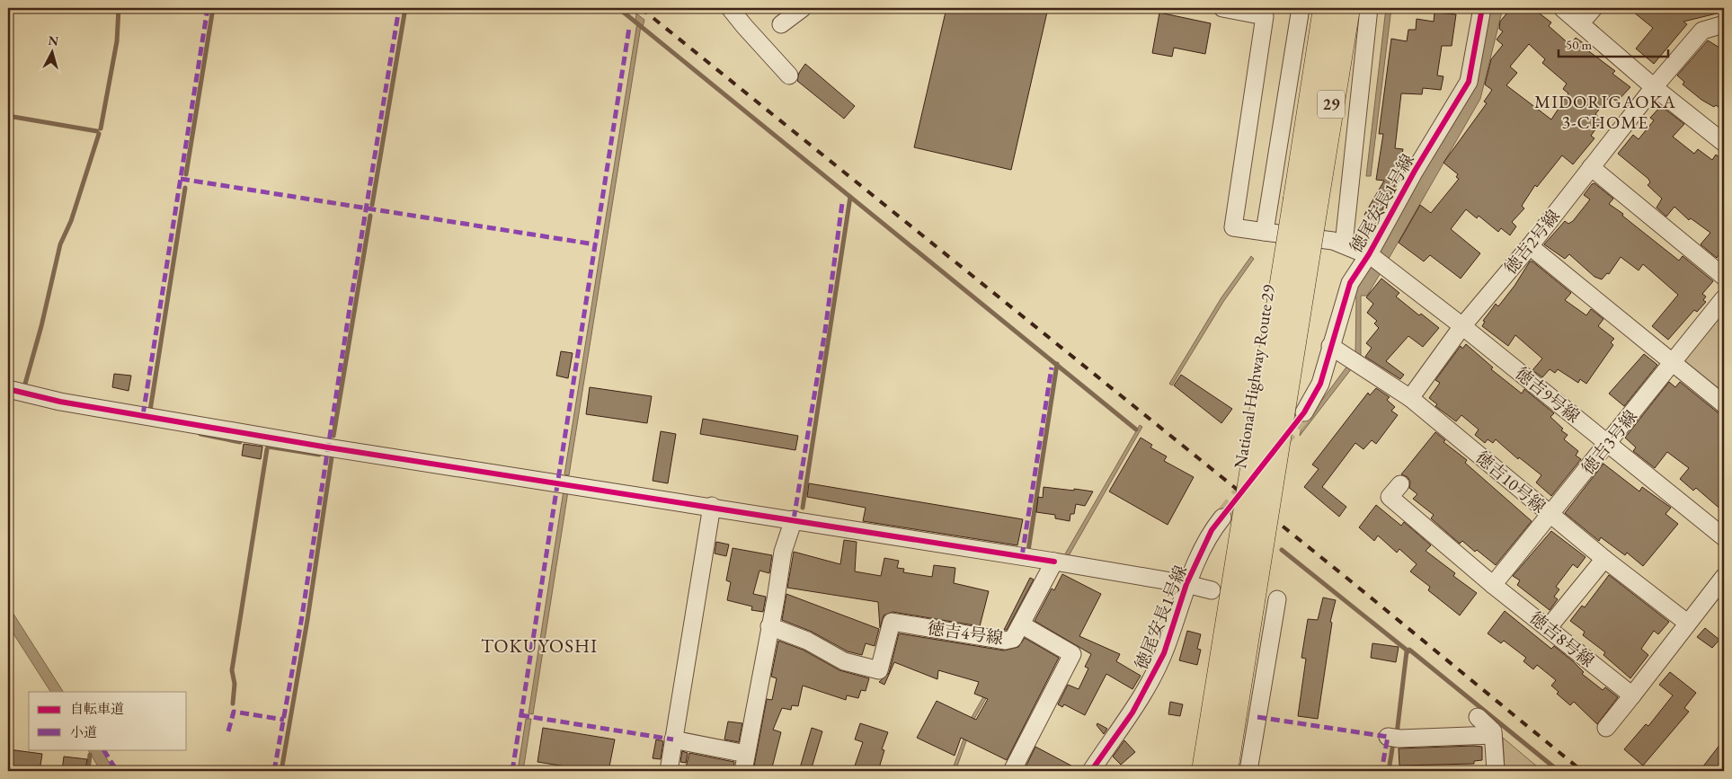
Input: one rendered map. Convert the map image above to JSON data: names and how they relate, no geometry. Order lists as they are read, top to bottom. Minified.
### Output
{"streets":{"highway":["29","National Highway Route 29"],"street":["徳尾安長1号線","徳吉2号線","徳吉9号線","徳吉3号線","徳吉10号線","徳吉4号線","徳吉8号線"]},"crossings":[["徳尾安長1号線","徳吉9号線"],["徳尾安長1号線","徳吉10号線"],["徳吉2号線","徳吉9号線"],["徳吉2号線","徳吉10号線"],["徳吉9号線","徳吉3号線"],["徳吉3号線","徳吉10号線"],["徳吉3号線","徳吉8号線"]],"districts":["MIDORIGAOKA 3-CHOME","TOKUYOSHI"],"legend":["自転車道","小道"],"scale_bar":"50 m","north":"top"}
